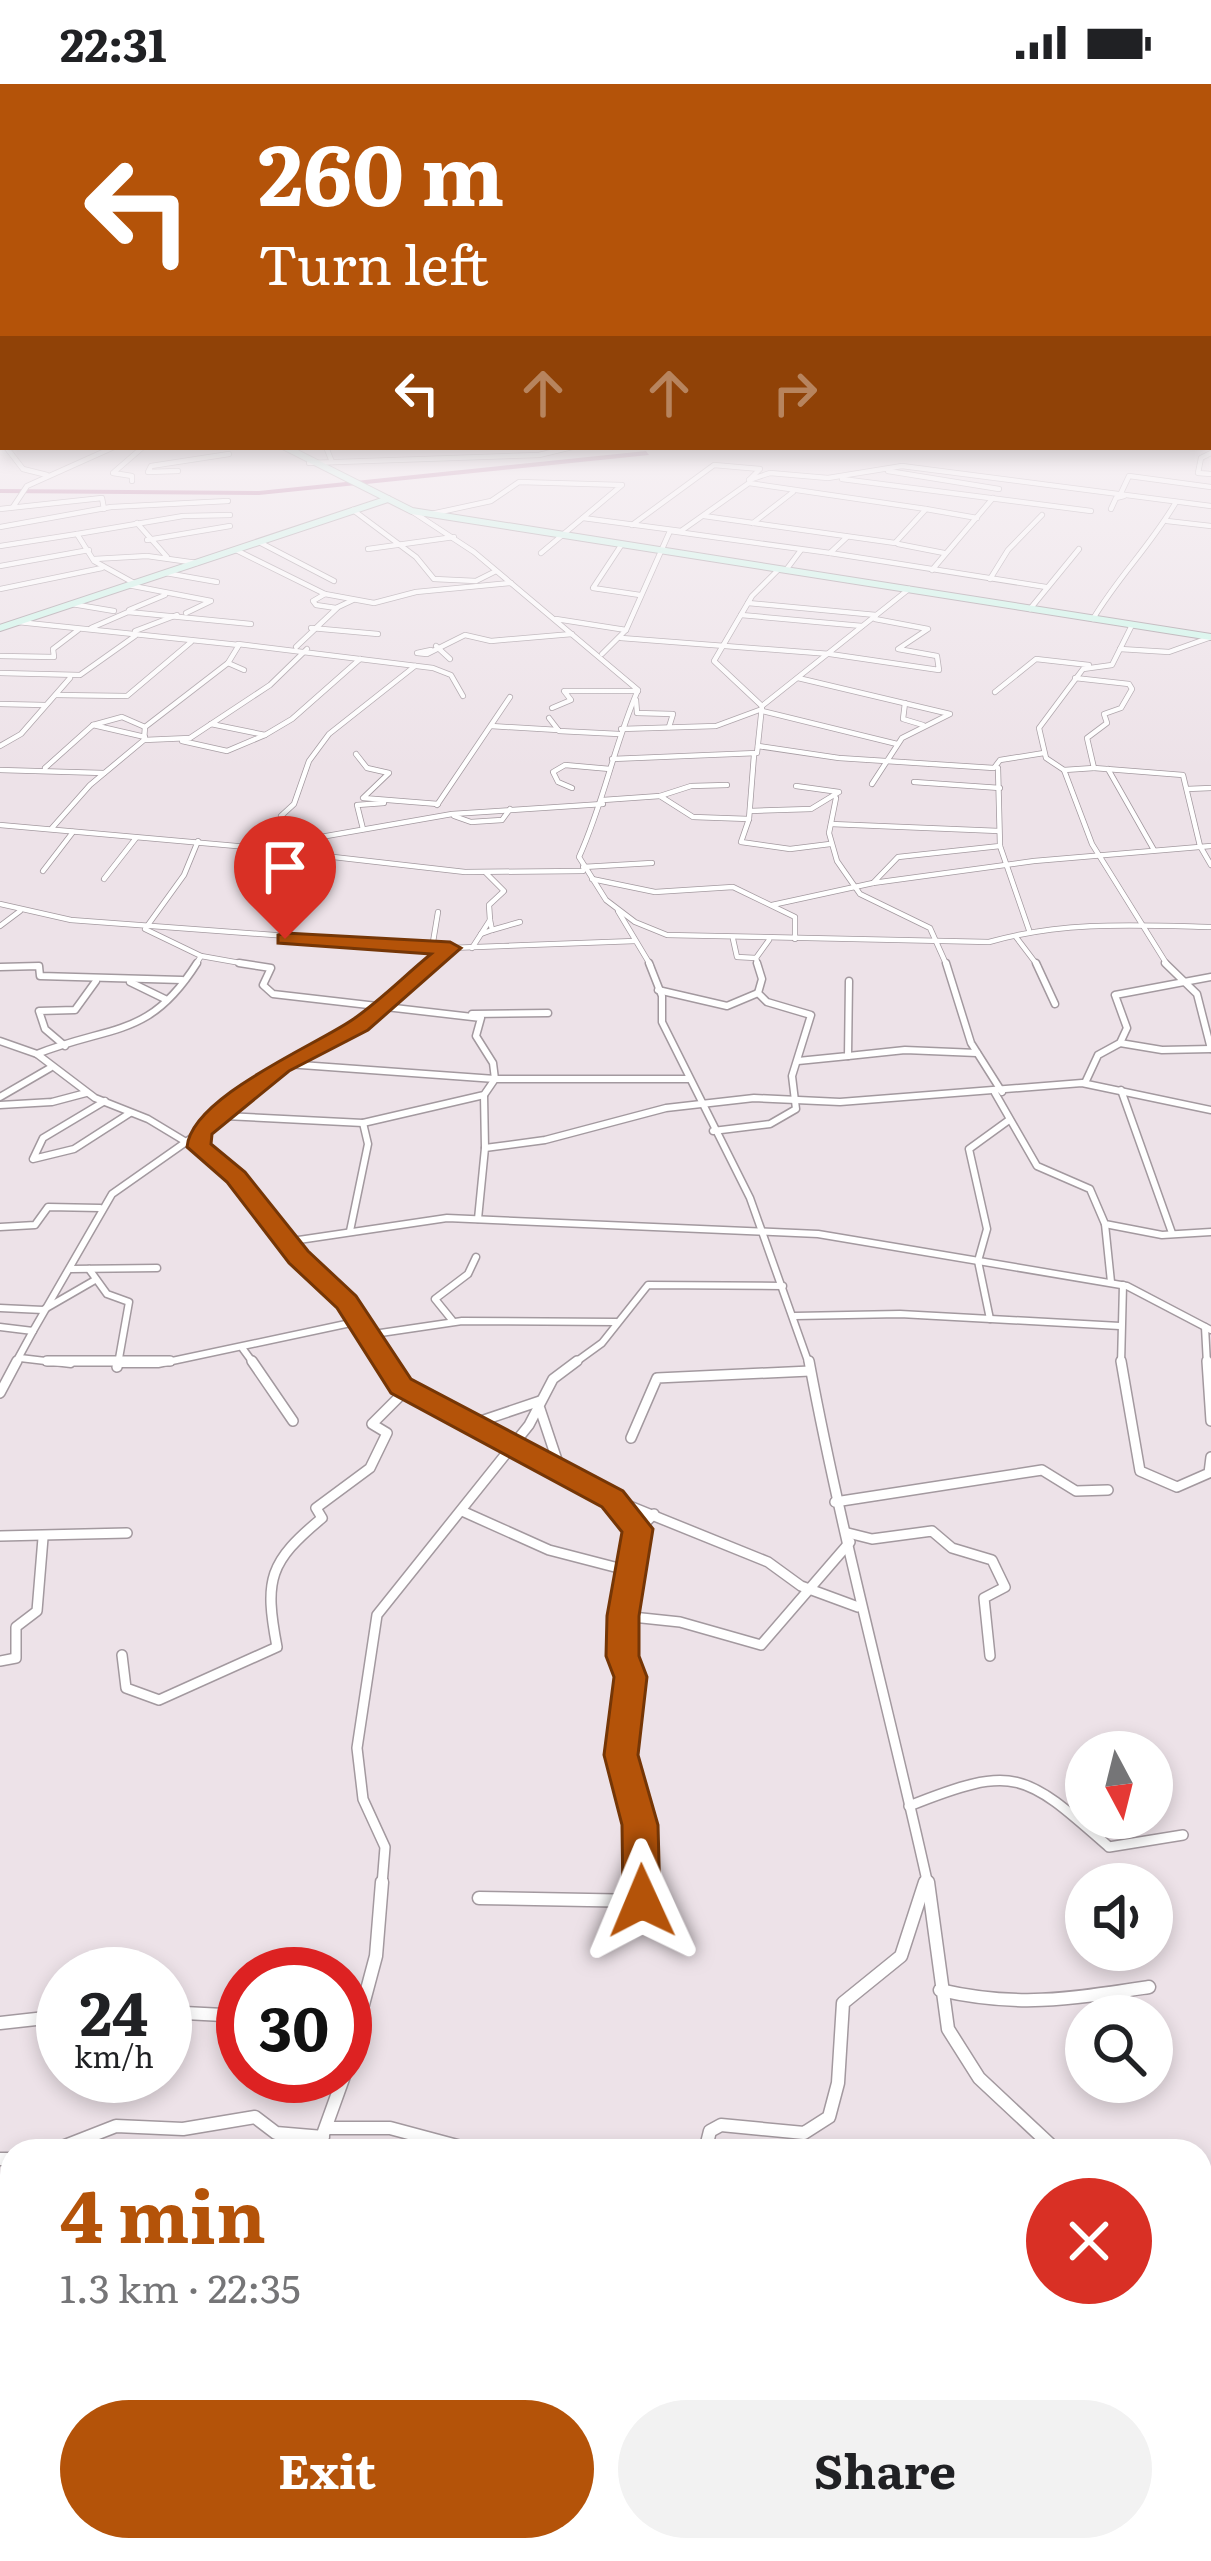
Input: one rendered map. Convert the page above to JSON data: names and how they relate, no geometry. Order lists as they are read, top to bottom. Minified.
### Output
{"north":"bottom","page":{"status":"22:31","turn":["260 m","Turn left"],"speed":"24 km/h","limit":"30","heading":["4 min","1.3 km · 22:35"],"buttons":["Exit","Share"]}}
